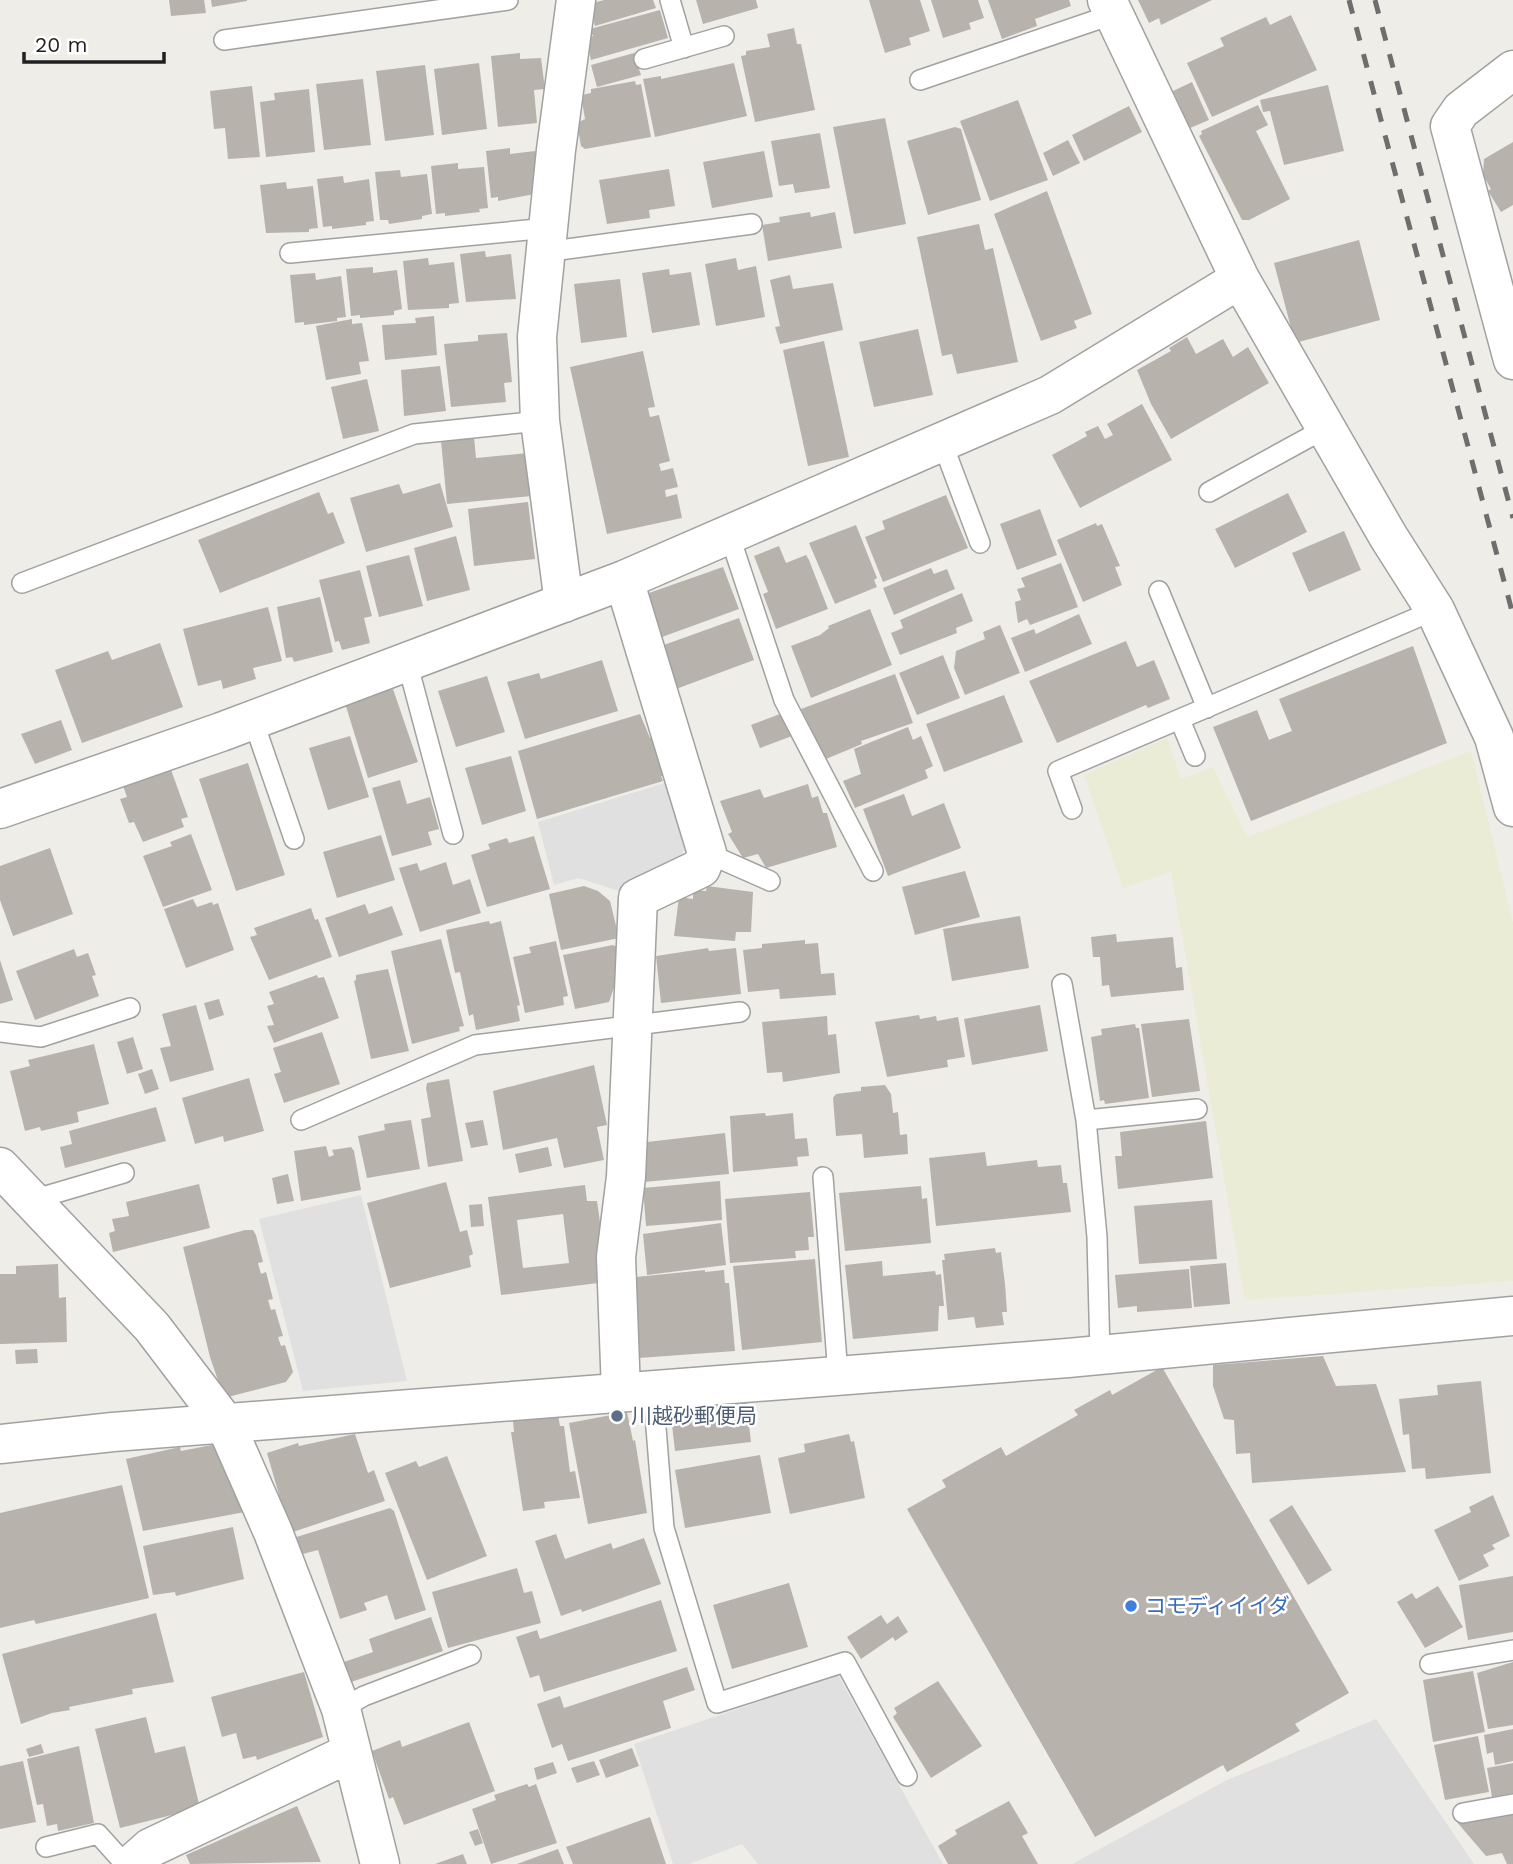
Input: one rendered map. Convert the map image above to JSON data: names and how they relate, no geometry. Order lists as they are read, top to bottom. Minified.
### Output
{"places":["川越砂郵便局","コモディイイダ"],"scale_bar":"20 m"}
